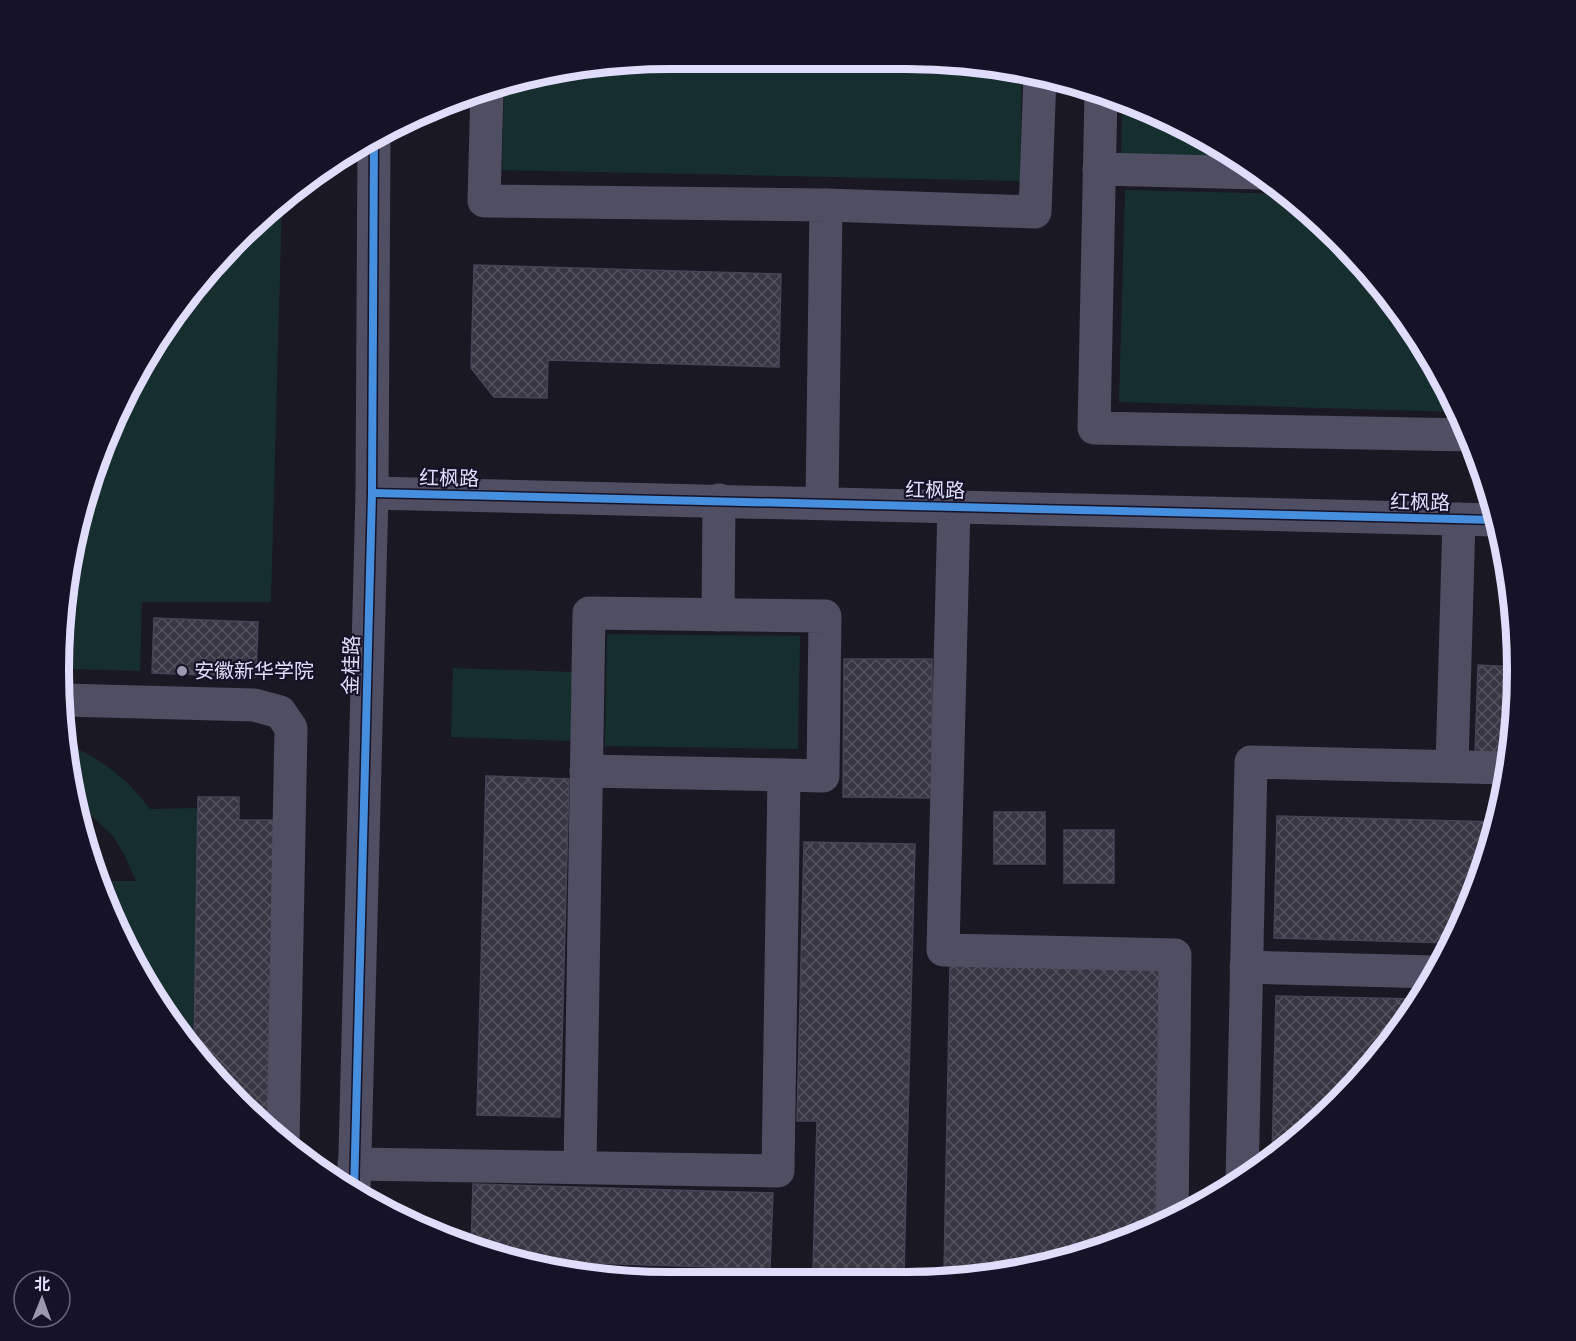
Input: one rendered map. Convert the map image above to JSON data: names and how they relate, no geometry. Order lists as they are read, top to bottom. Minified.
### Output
{"streets":{"street":["红枫路","金桂路"]},"crossings":[["红枫路","金桂路"]],"places":["安徽新华学院"],"north":"top"}
